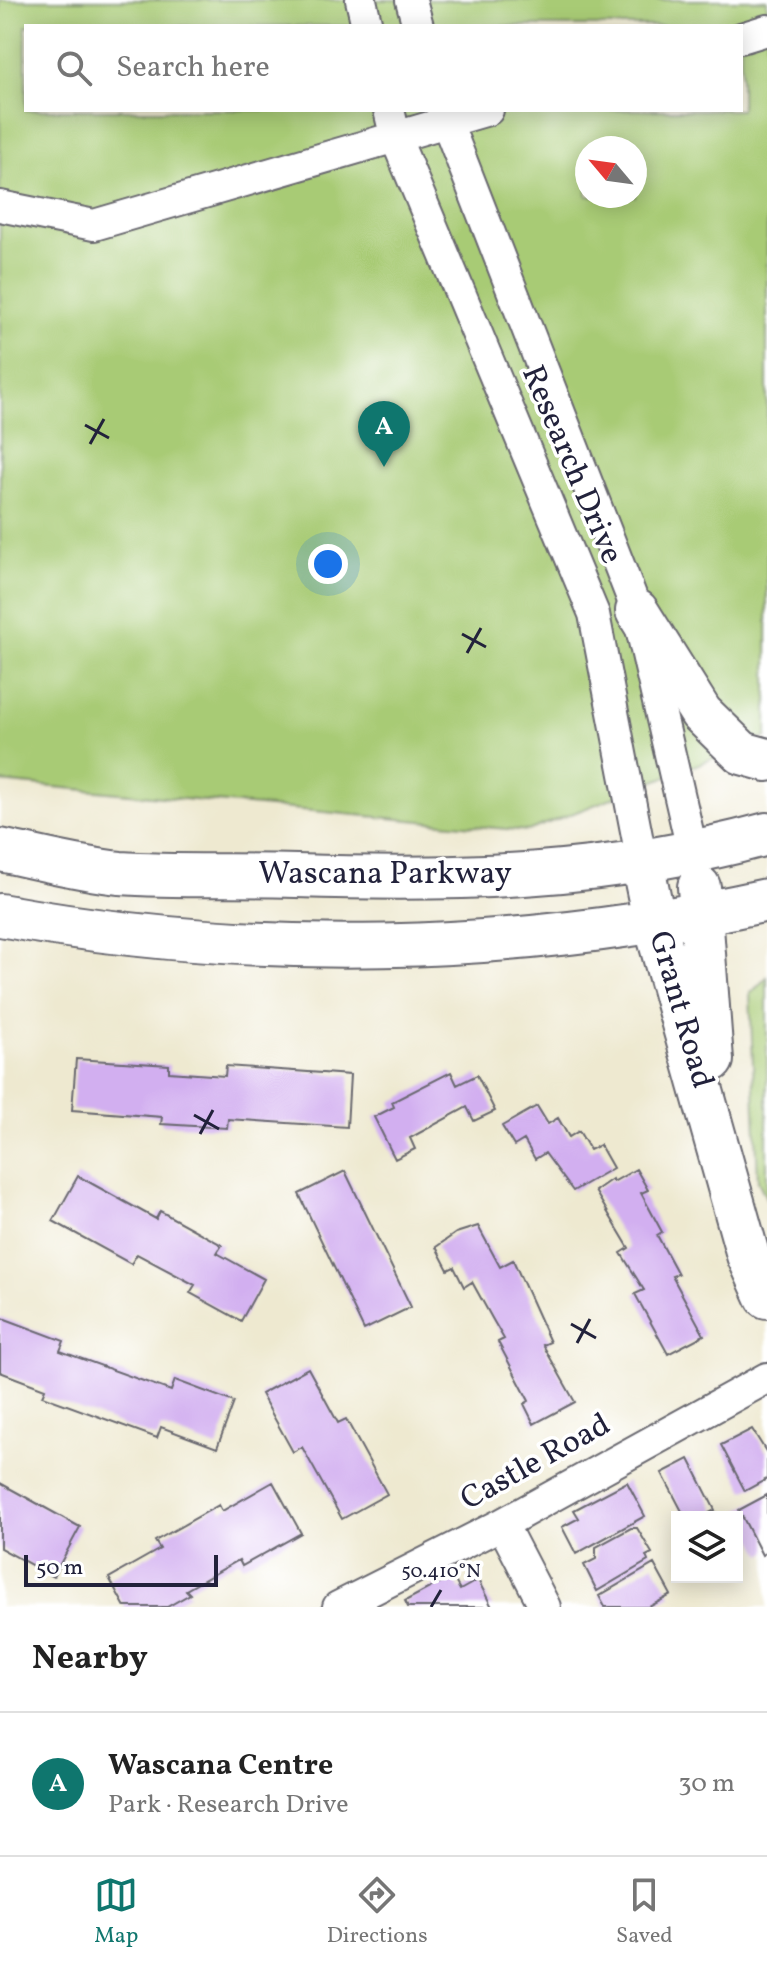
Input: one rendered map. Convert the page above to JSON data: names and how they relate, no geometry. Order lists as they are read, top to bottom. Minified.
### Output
{"streets":{"main road":["Wascana Parkway","Grant Road"],"street":["Research Drive","Castle Road"]},"crossings":[["Research Drive","Wascana Parkway"],["Research Drive","Grant Road"],["Wascana Parkway","Grant Road"]],"scale_bar":"50 m","north":"top left","page":{"search":"Search here","pins":"A","scale":"50 m","heading":"Nearby","list":[{"mark":"A","name":"Wascana Centre","note":"Park · Research Drive","value":"30 m"}],"nav":["Map","Directions","Saved"]},"coordinates":["50.410°N"]}
